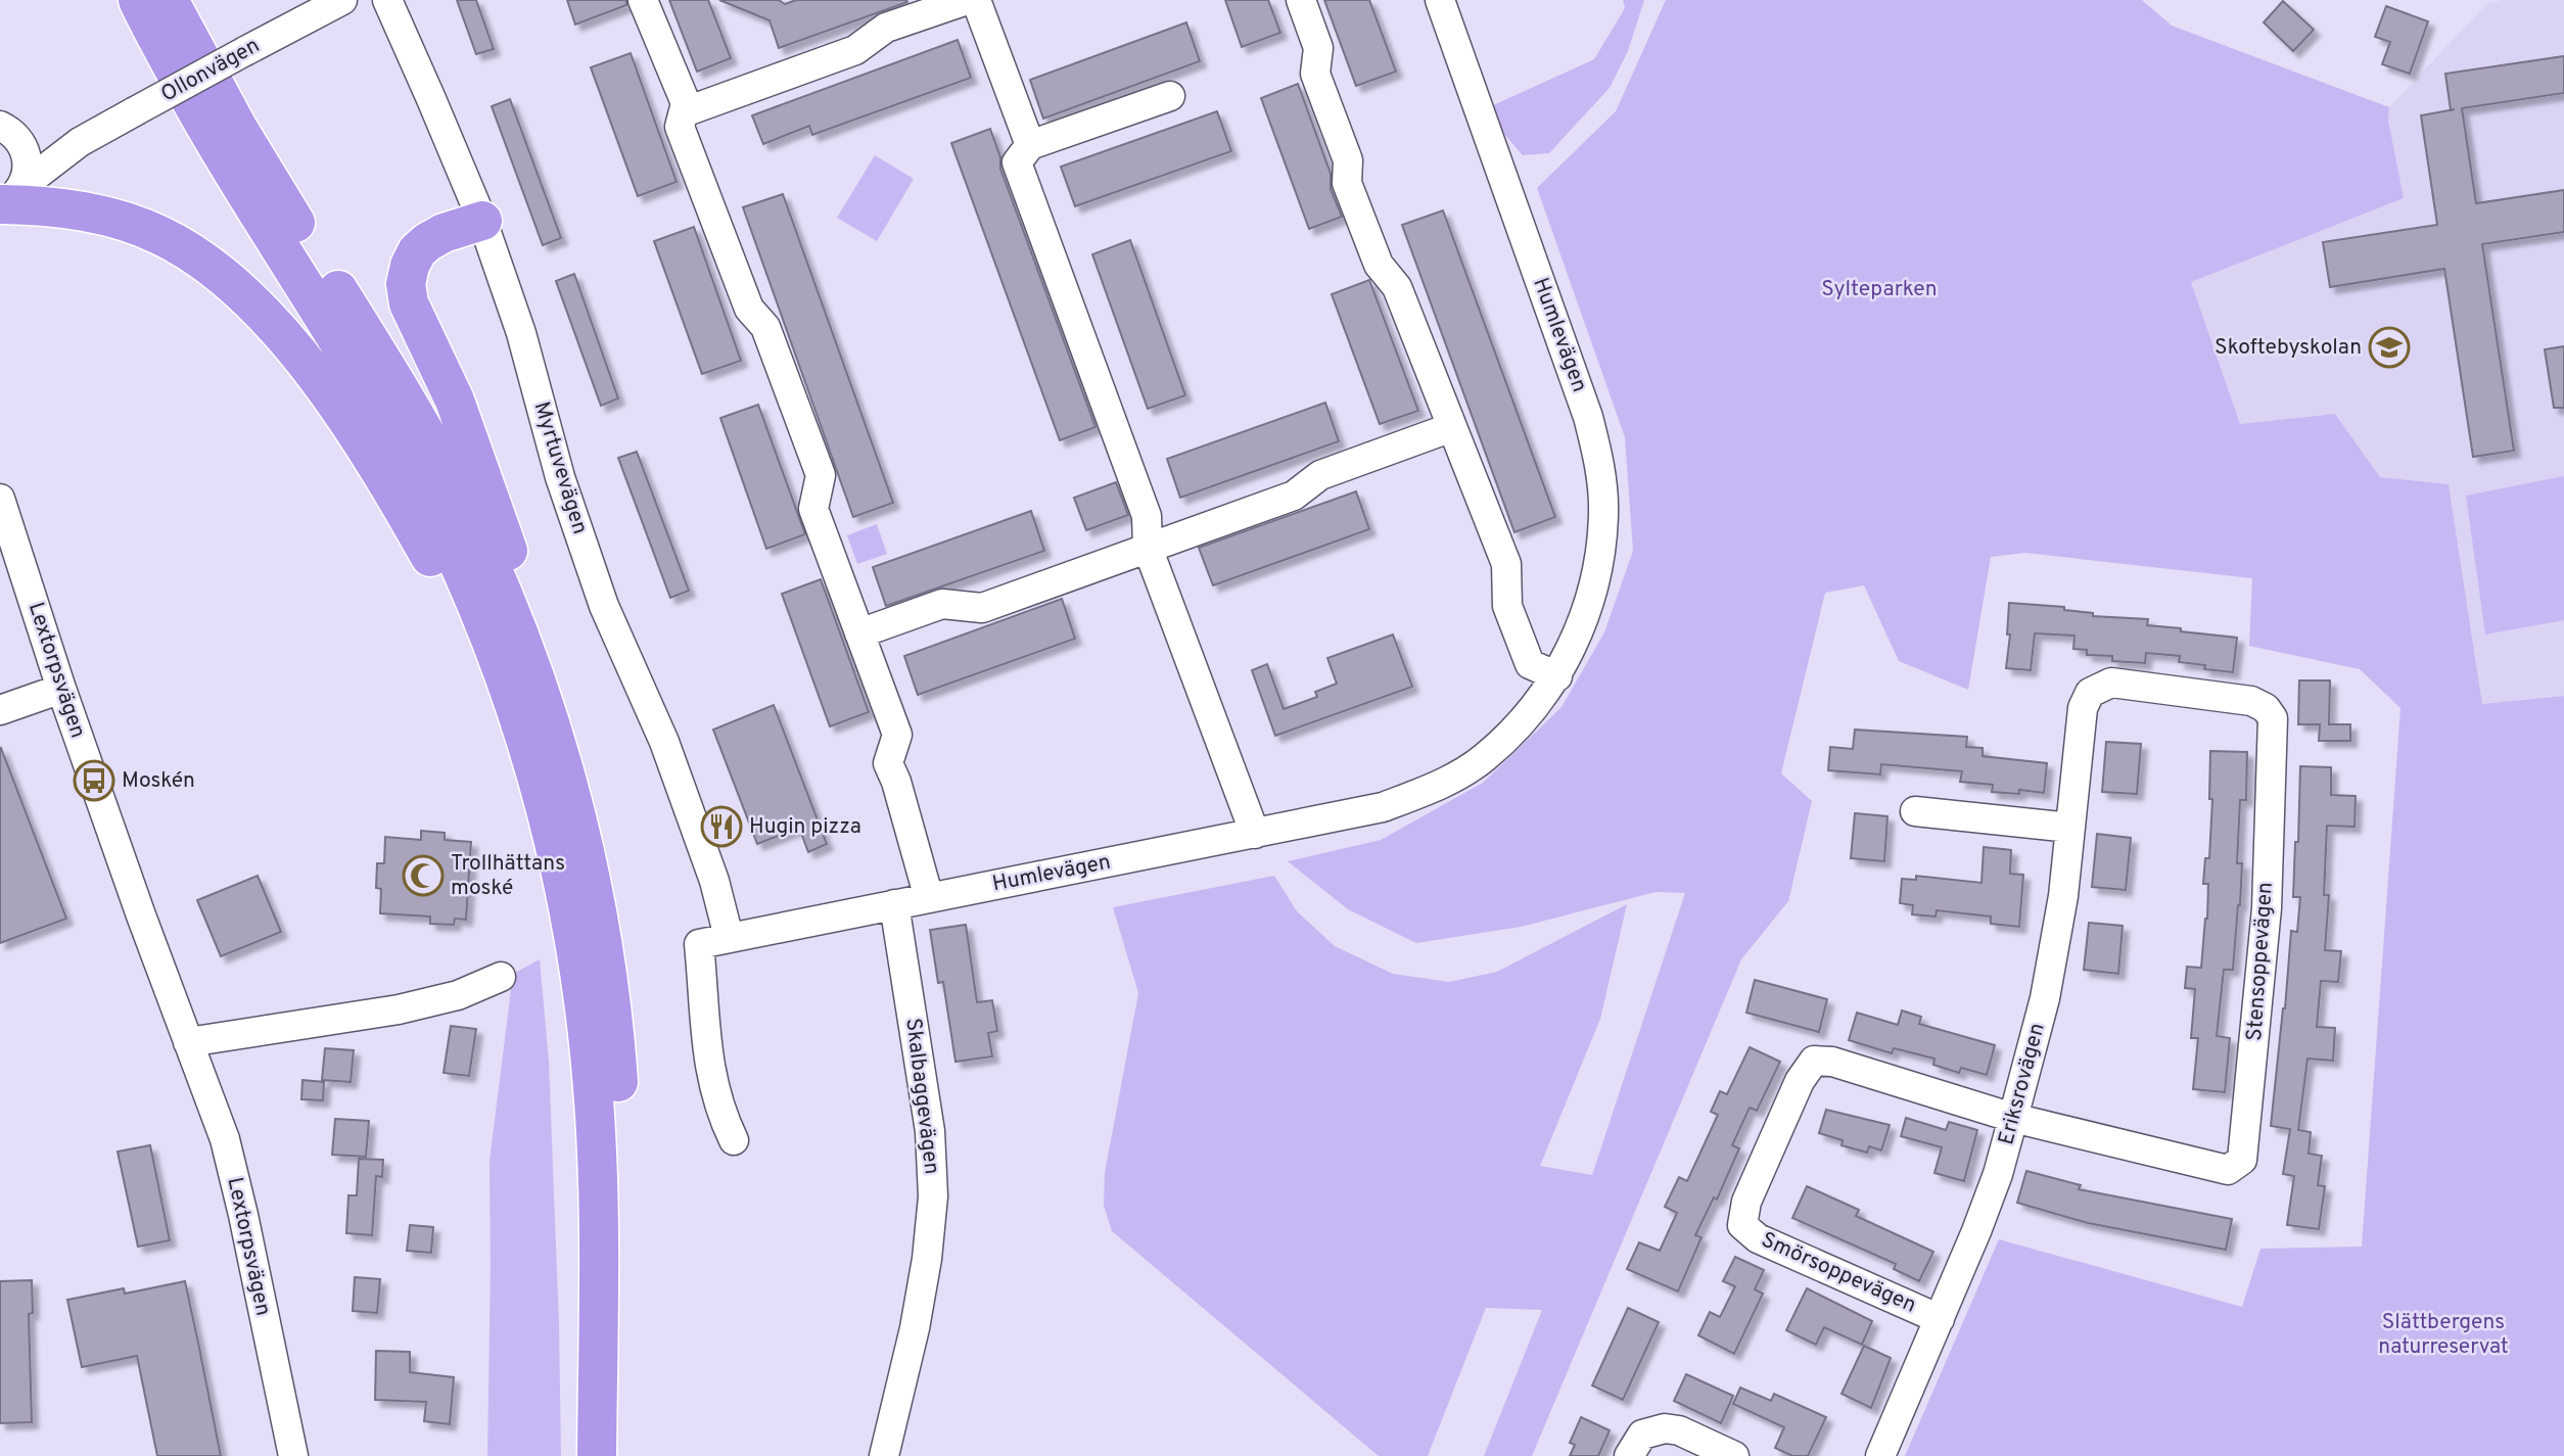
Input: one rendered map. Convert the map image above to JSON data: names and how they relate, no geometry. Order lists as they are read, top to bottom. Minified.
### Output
{"streets":{"street":["Ollonvägen","Humlevägen","Myrtuvevägen","Lextorpsvägen","Stensoppevägen","Eriksrovägen","Skalbaggevägen","Smörsoppevägen"]},"crossings":[["Humlevägen","Myrtuvevägen"],["Humlevägen","Skalbaggevägen"],["Stensoppevägen","Eriksrovägen"],["Stensoppevägen","Smörsoppevägen"],["Eriksrovägen","Smörsoppevägen"]],"parks":["Sylteparken","Slättbergens naturreservat"],"places":{"school or university":["Skoftebyskolan"],"bus stop":["Moskén"],"restaurant":["Hugin pizza"],"mosque":["Trollhättans moské"]}}
